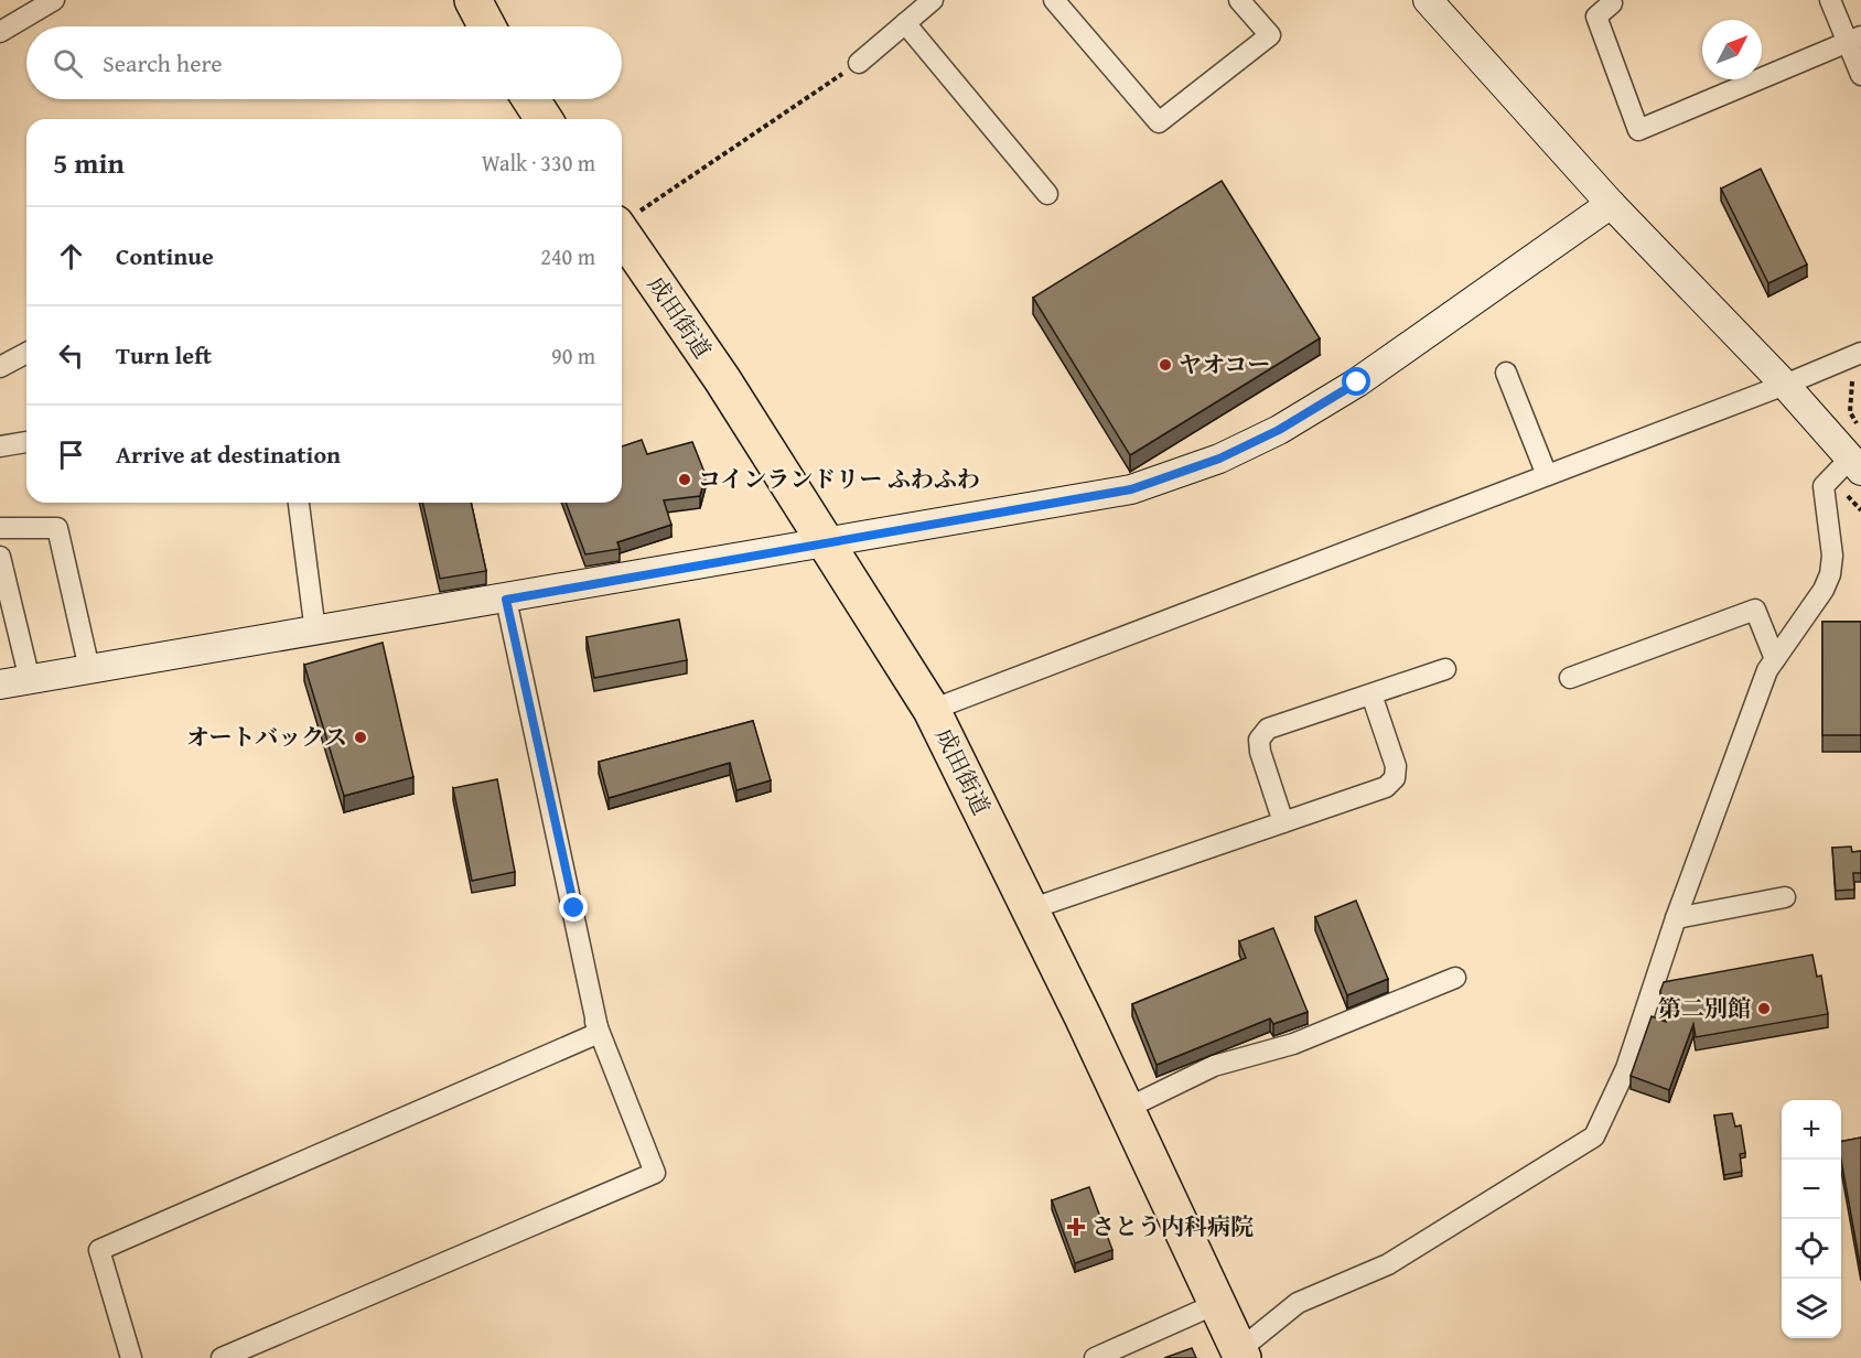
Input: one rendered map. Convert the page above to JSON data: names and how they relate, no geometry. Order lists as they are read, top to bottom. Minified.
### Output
{"streets":{"highway":["成田街道"]},"places":{"other":["ヤオコー","コインランドリー ふわふわ","オートバックス","第二別館"],"health":["さとう内科病院"]},"north":"top right","page":{"search":"Search here","heading":["5 min","Walk · 330 m"],"list":[["Continue","240 m"],["Turn left","90 m"],"Arrive at destination"],"map_buttons":["+","−"]}}
